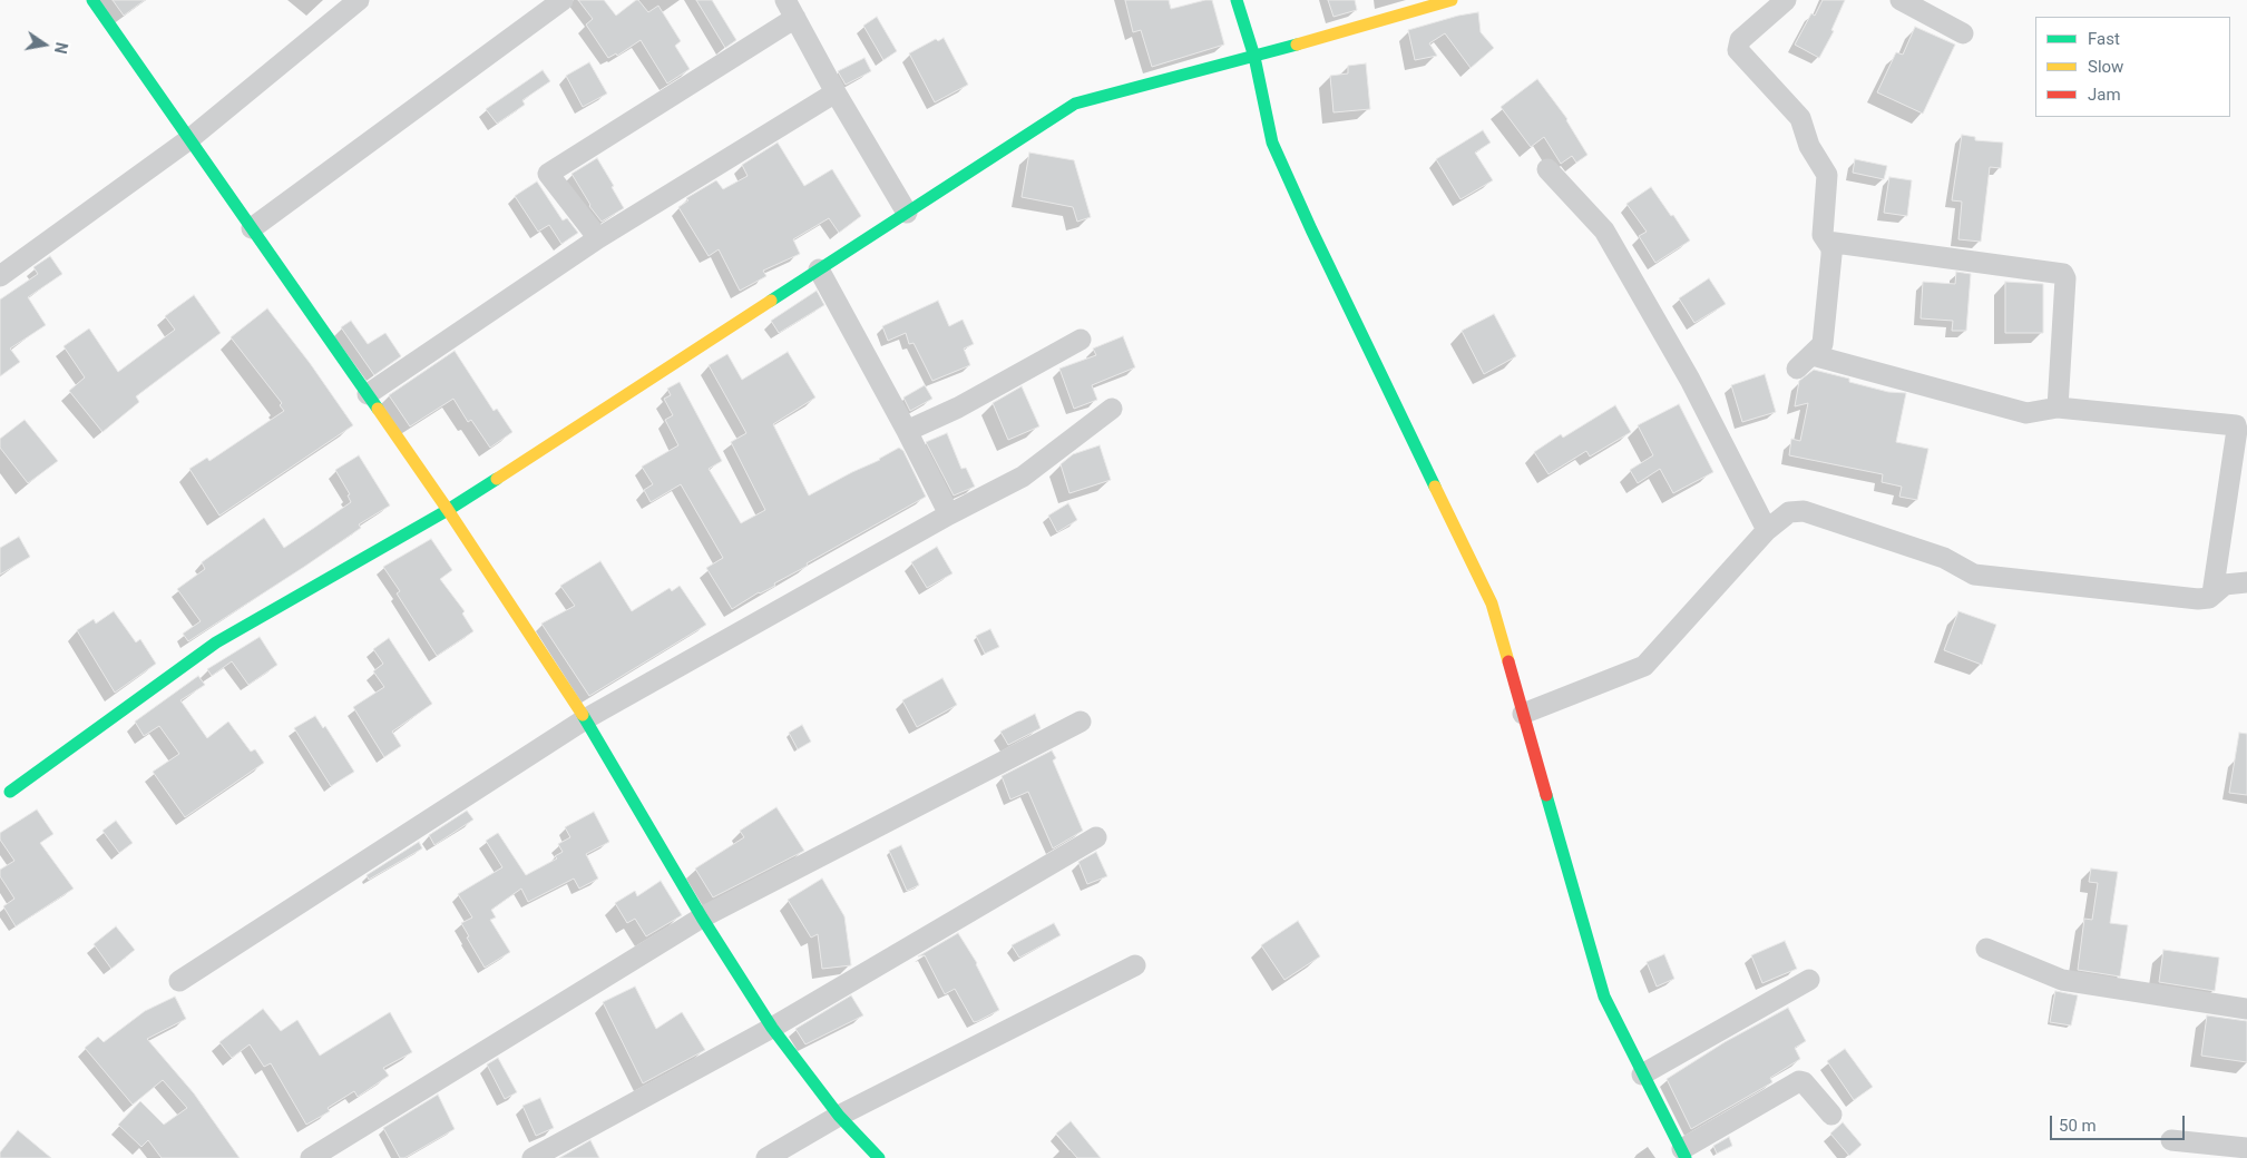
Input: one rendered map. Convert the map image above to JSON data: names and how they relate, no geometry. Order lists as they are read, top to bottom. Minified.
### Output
{"legend":["Fast","Slow","Jam"],"scale_bar":"50 m","north":"right"}
